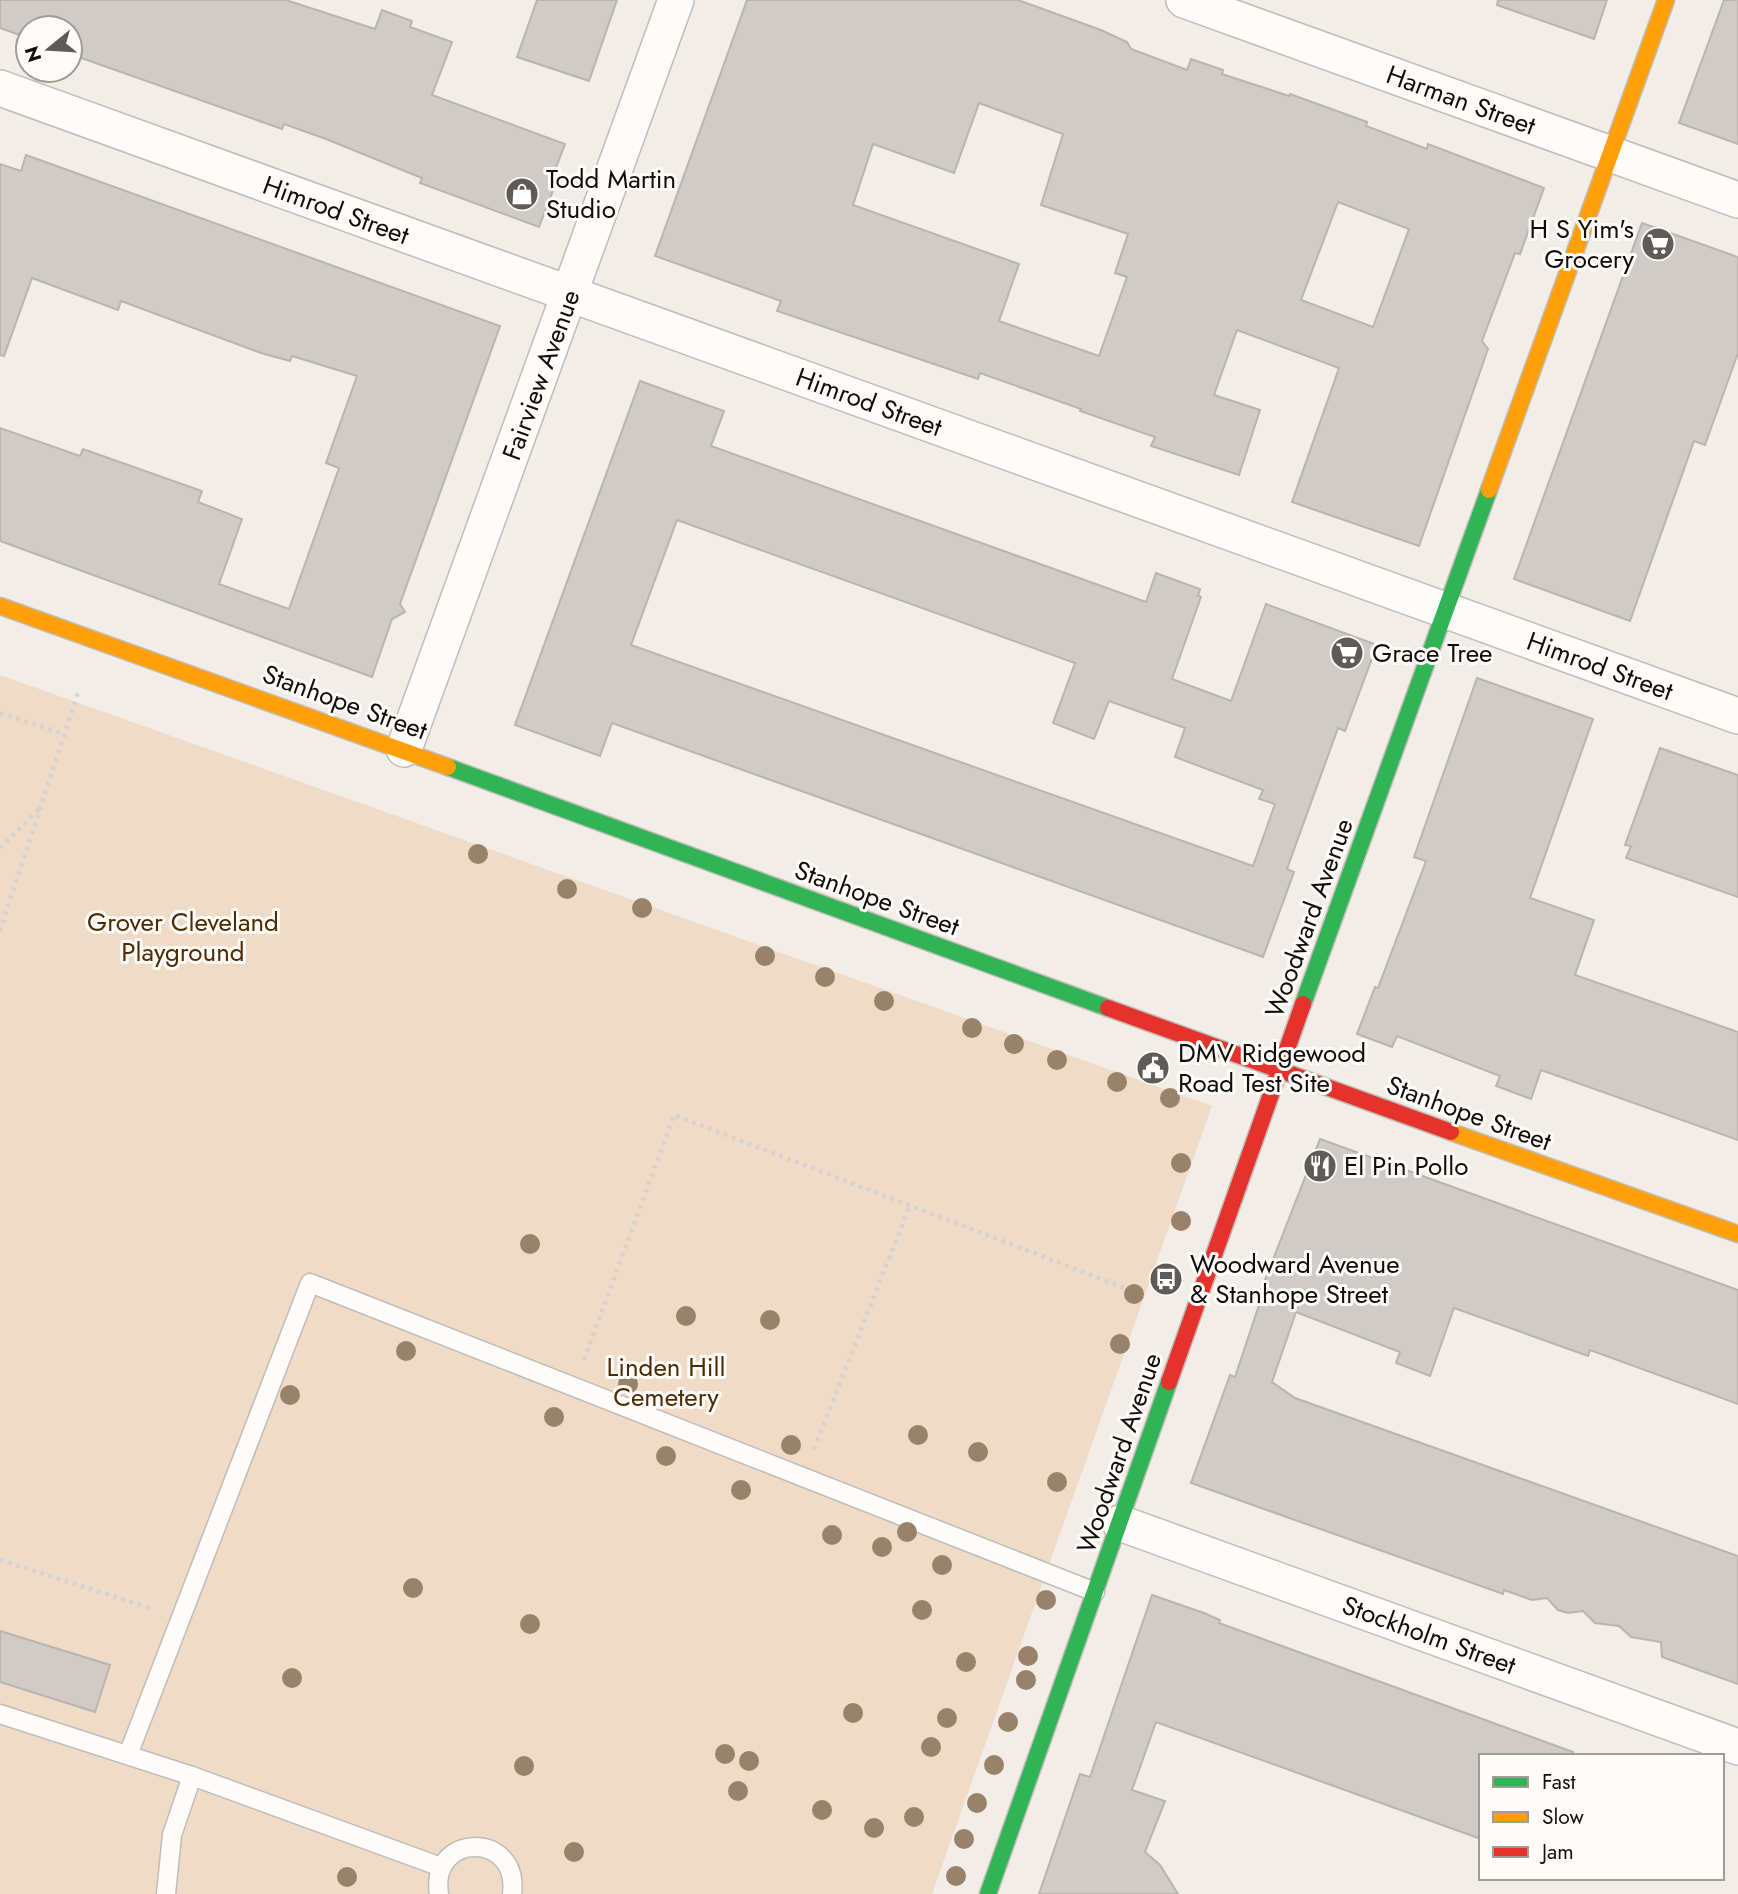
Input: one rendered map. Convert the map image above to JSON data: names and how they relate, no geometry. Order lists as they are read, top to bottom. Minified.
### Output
{"streets":{"street":["Harman Street","Himrod Street","Fairview Avenue","Stanhope Street","Woodward Avenue","Stockholm Street"]},"crossings":[["Harman Street","Woodward Avenue"],["Himrod Street","Fairview Avenue"],["Himrod Street","Woodward Avenue"],["Fairview Avenue","Stanhope Street"],["Stanhope Street","Woodward Avenue"],["Woodward Avenue","Stockholm Street"]],"parks":["Grover Cleveland Playground","Linden Hill Cemetery"],"places":{"shop":["Todd Martin Studio"],"supermarket":["H S Yim's Grocery","Grace Tree"],"public building":["DMV Ridgewood Road Test Site"],"restaurant":["El Pin Pollo"],"bus stop":["Woodward Avenue & Stanhope Street"]},"legend":["Fast","Slow","Jam"],"north":"left"}
